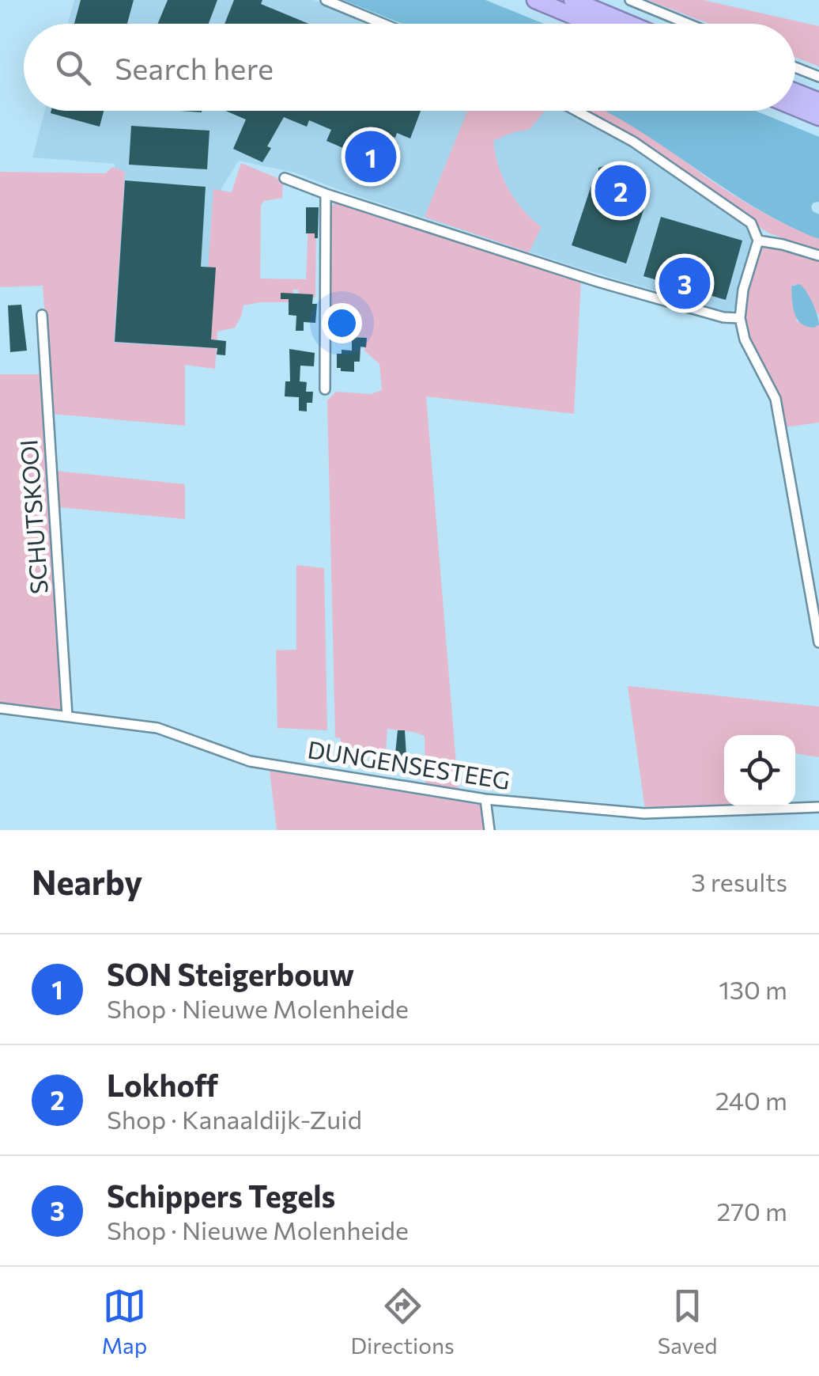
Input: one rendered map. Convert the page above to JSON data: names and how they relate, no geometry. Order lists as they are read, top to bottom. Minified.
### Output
{"streets":{"street":["SCHUTSKOOI","DUNGENSESTEEG"]},"crossings":[["SCHUTSKOOI","DUNGENSESTEEG"]],"page":{"search":"Search here","pins":["1","2","3"],"heading":["Nearby","3 results"],"list":[{"mark":"1","name":"SON Steigerbouw","note":"Shop · Nieuwe Molenheide","value":"130 m"},{"mark":"2","name":"Lokhoff","note":"Shop · Kanaaldijk-Zuid","value":"240 m"},{"mark":"3","name":"Schippers Tegels","note":"Shop · Nieuwe Molenheide","value":"270 m"}],"nav":["Map","Directions","Saved"]}}
